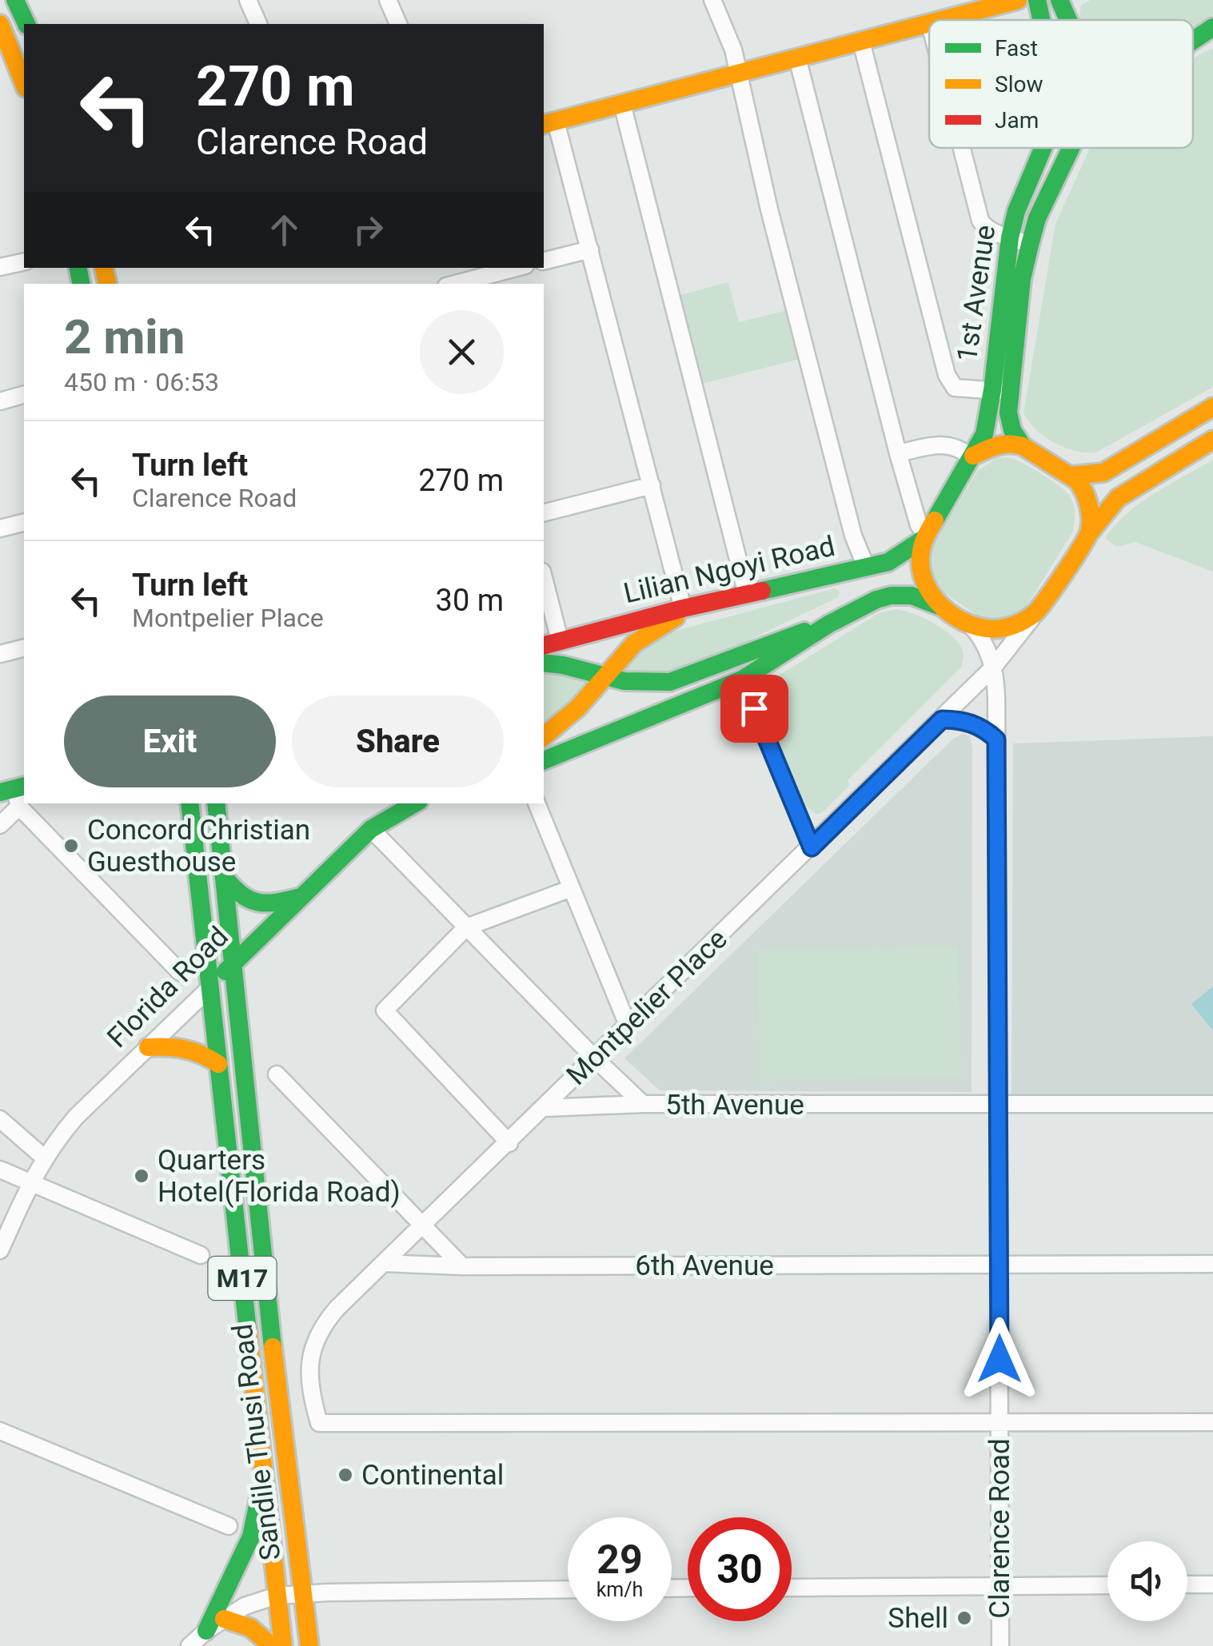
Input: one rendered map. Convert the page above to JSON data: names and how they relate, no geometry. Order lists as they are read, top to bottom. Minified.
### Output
{"streets":{"main road":["1st Avenue","Lilian Ngoyi Road","Florida Road","M17","Sandile Thusi Road"],"street":["Montpelier Place","5th Avenue","6th Avenue","Clarence Road"]},"crossings":[["1st Avenue","Lilian Ngoyi Road"],["1st Avenue","Montpelier Place"],["1st Avenue","Clarence Road"],["Lilian Ngoyi Road","Montpelier Place"],["Lilian Ngoyi Road","Clarence Road"],["Florida Road","5th Avenue"],["Florida Road","Sandile Thusi Road"],["Montpelier Place","5th Avenue"],["Montpelier Place","6th Avenue"],["Montpelier Place","Clarence Road"],["5th Avenue","Clarence Road"],["6th Avenue","Clarence Road"]],"places":["Concord Christian Guesthouse","Quarters Hotel(Florida Road)","Continental","Shell"],"legend":["Fast","Slow","Jam"],"page":{"turn":["270 m","Clarence Road"],"heading":["2 min","450 m · 06:53"],"list":[{"name":"Turn left","note":"Clarence Road","value":"270 m"},{"name":"Turn left","note":"Montpelier Place","value":"30 m"}],"buttons":["Exit","Share"],"speed":"29 km/h","limit":"30"}}
